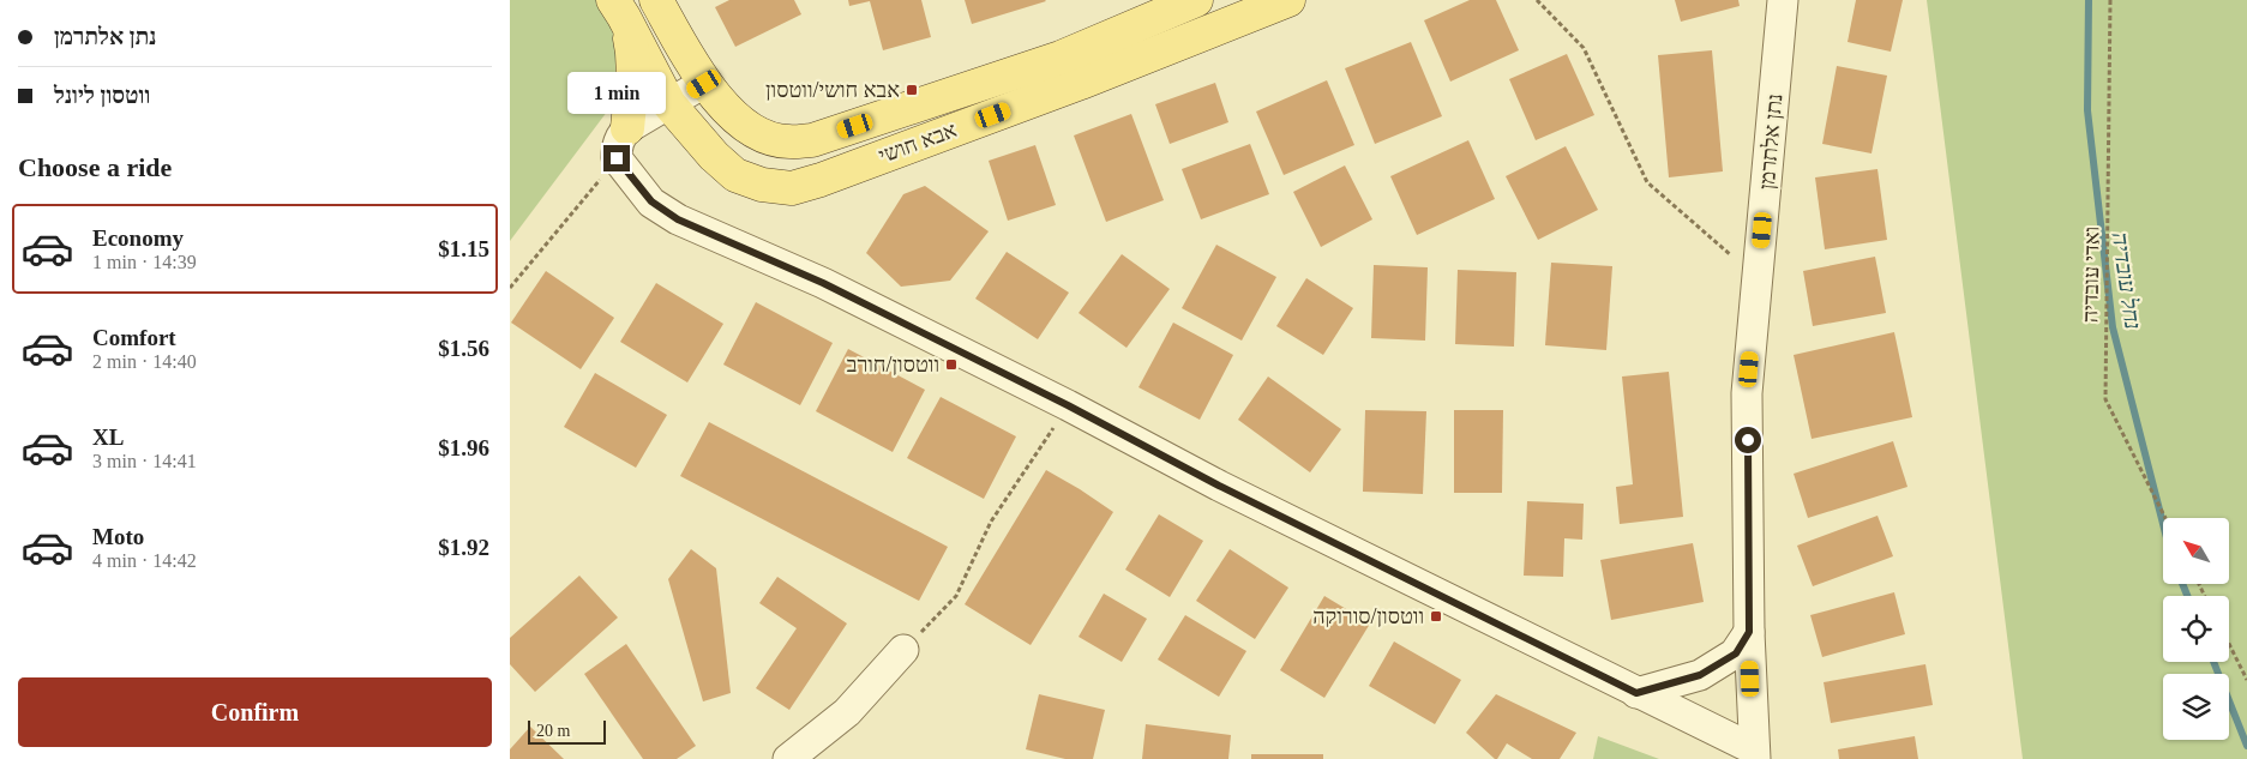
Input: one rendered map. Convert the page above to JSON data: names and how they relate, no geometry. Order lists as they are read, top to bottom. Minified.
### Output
{"streets":{"main road":["אבא חושי"],"street":["נתן אלתרמן"],"path":["ואדי עובדיה"]},"water":["נחל עובדיה"],"places":{"transit":["אבא חושי/ווטסון","ווטסון/חורב","ווטסון/סורוקה"]},"scale_bar":"20 m","north":"top left","page":{"banner":["נתן אלתרמן","ווטסון ליונל"],"bubble":"1 min","heading":"Choose a ride","list":[{"name":"Economy","note":"1 min · 14:39","value":"$1.15"},{"name":"Comfort","note":"2 min · 14:40","value":"$1.56"},{"name":"XL","note":"3 min · 14:41","value":"$1.96"},{"name":"Moto","note":"4 min · 14:42","value":"$1.92"}],"buttons":"Confirm","scale":"20 m"}}
